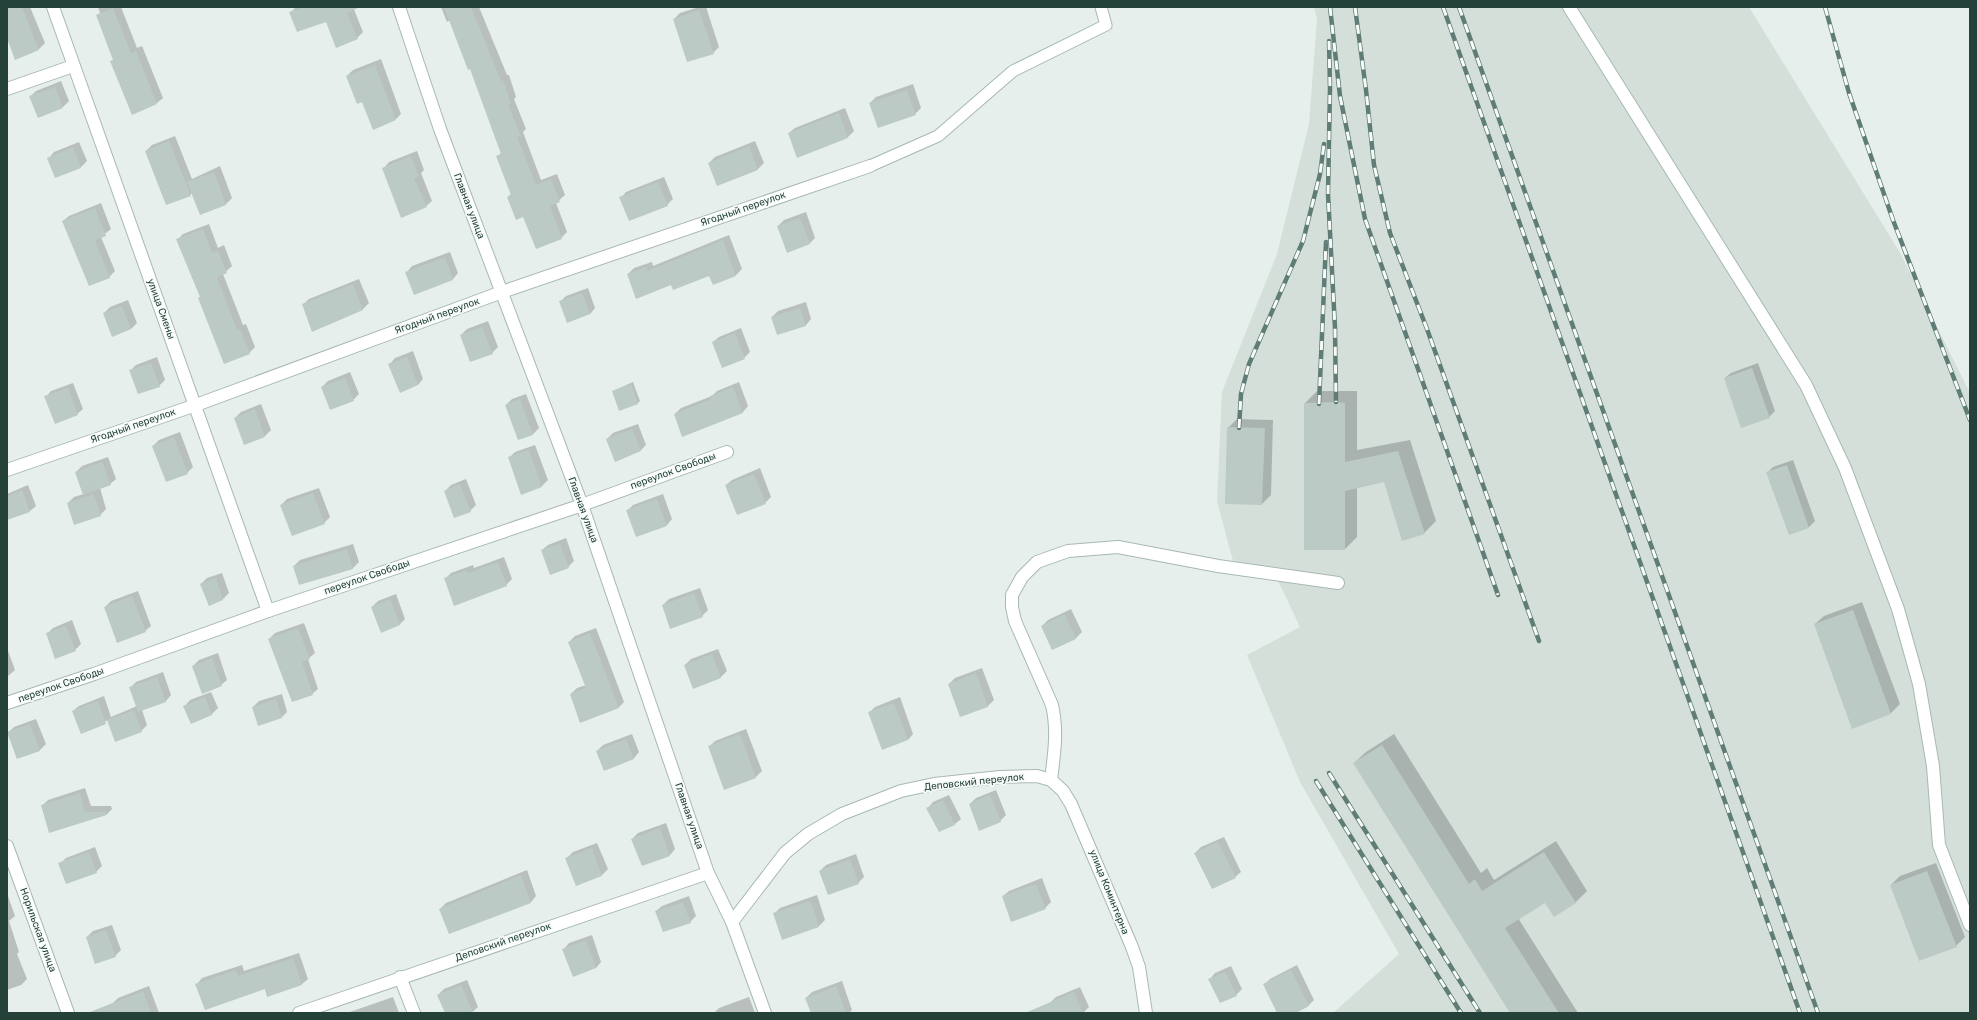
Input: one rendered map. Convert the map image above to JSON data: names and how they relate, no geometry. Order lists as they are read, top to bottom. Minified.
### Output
{"streets":{"street":["Главная улица","Ягодный переулок","улица Смены","переулок Свободы","Деповский переулок","улица Коминтерна","Норильская улица"]},"crossings":[["Главная улица","Ягодный переулок"],["Главная улица","переулок Свободы"],["Главная улица","Деповский переулок"],["Ягодный переулок","улица Смены"],["улица Смены","переулок Свободы"],["Деповский переулок","улица Коминтерна"]]}
